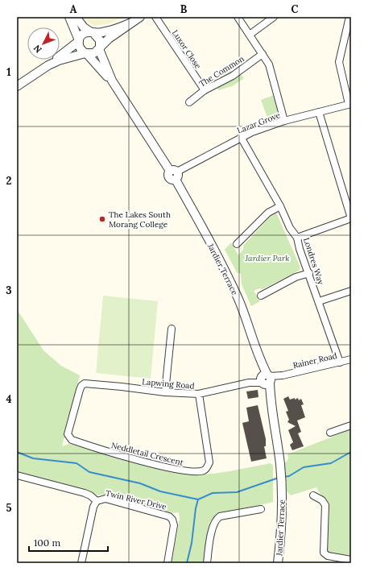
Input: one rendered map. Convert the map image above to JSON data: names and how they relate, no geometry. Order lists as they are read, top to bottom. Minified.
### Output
{"streets":{"street":["Luxor Close","The Common","Lazar Grove","Londres Way","Jardier Terrace","Rainer Road","Lapwing Road","Neddletail Crescent","Twin River Drive"]},"crossings":[["Luxor Close","The Common"],["Lazar Grove","Londres Way"],["Lazar Grove","Jardier Terrace"],["Londres Way","Rainer Road"],["Jardier Terrace","Rainer Road"],["Jardier Terrace","Lapwing Road"],["Rainer Road","Lapwing Road"],["Lapwing Road","Neddletail Crescent"]],"parks":["Jardier Park"],"places":["The Lakes South Morang College"],"scale_bar":"100 m","north":"bottom left","grid":{"columns":["A","B","C"],"rows":["1","2","3","4","5"]}}
